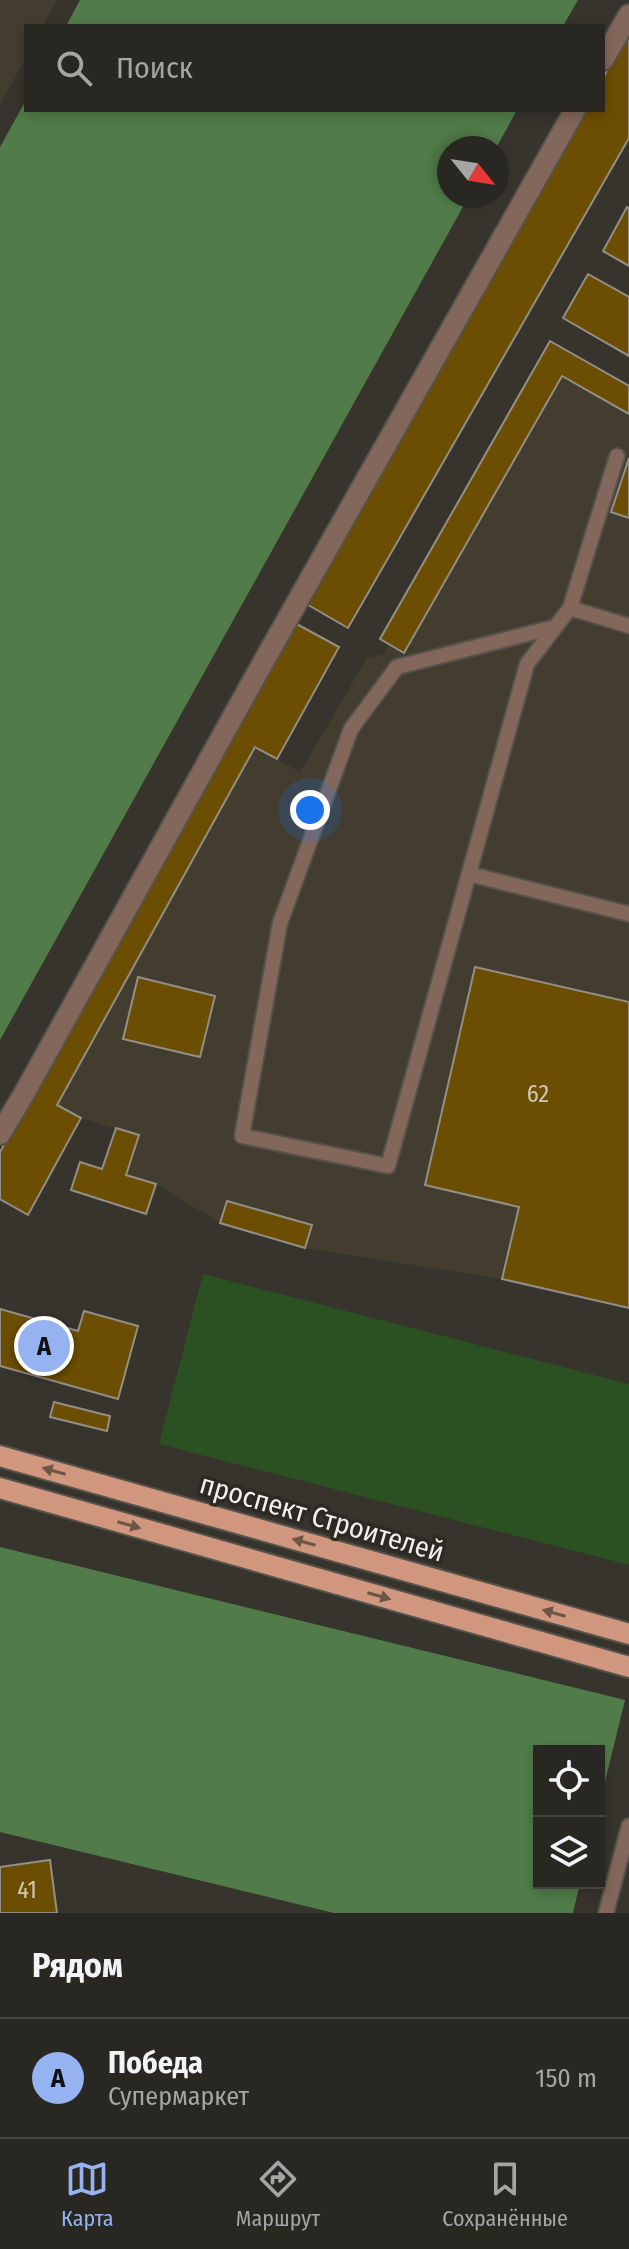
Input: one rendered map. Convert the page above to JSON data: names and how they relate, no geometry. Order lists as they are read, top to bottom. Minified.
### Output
{"streets":{"main road":["проспект Строителей"]},"house_numbers":["62","41"],"north":"bottom right","page":{"search":"Поиск","pins":"A","heading":"Рядом","list":[{"mark":"A","name":"Победа","note":"Супермаркет","value":"150 m"}],"nav":["Карта","Маршрут","Сохранённые"]}}
